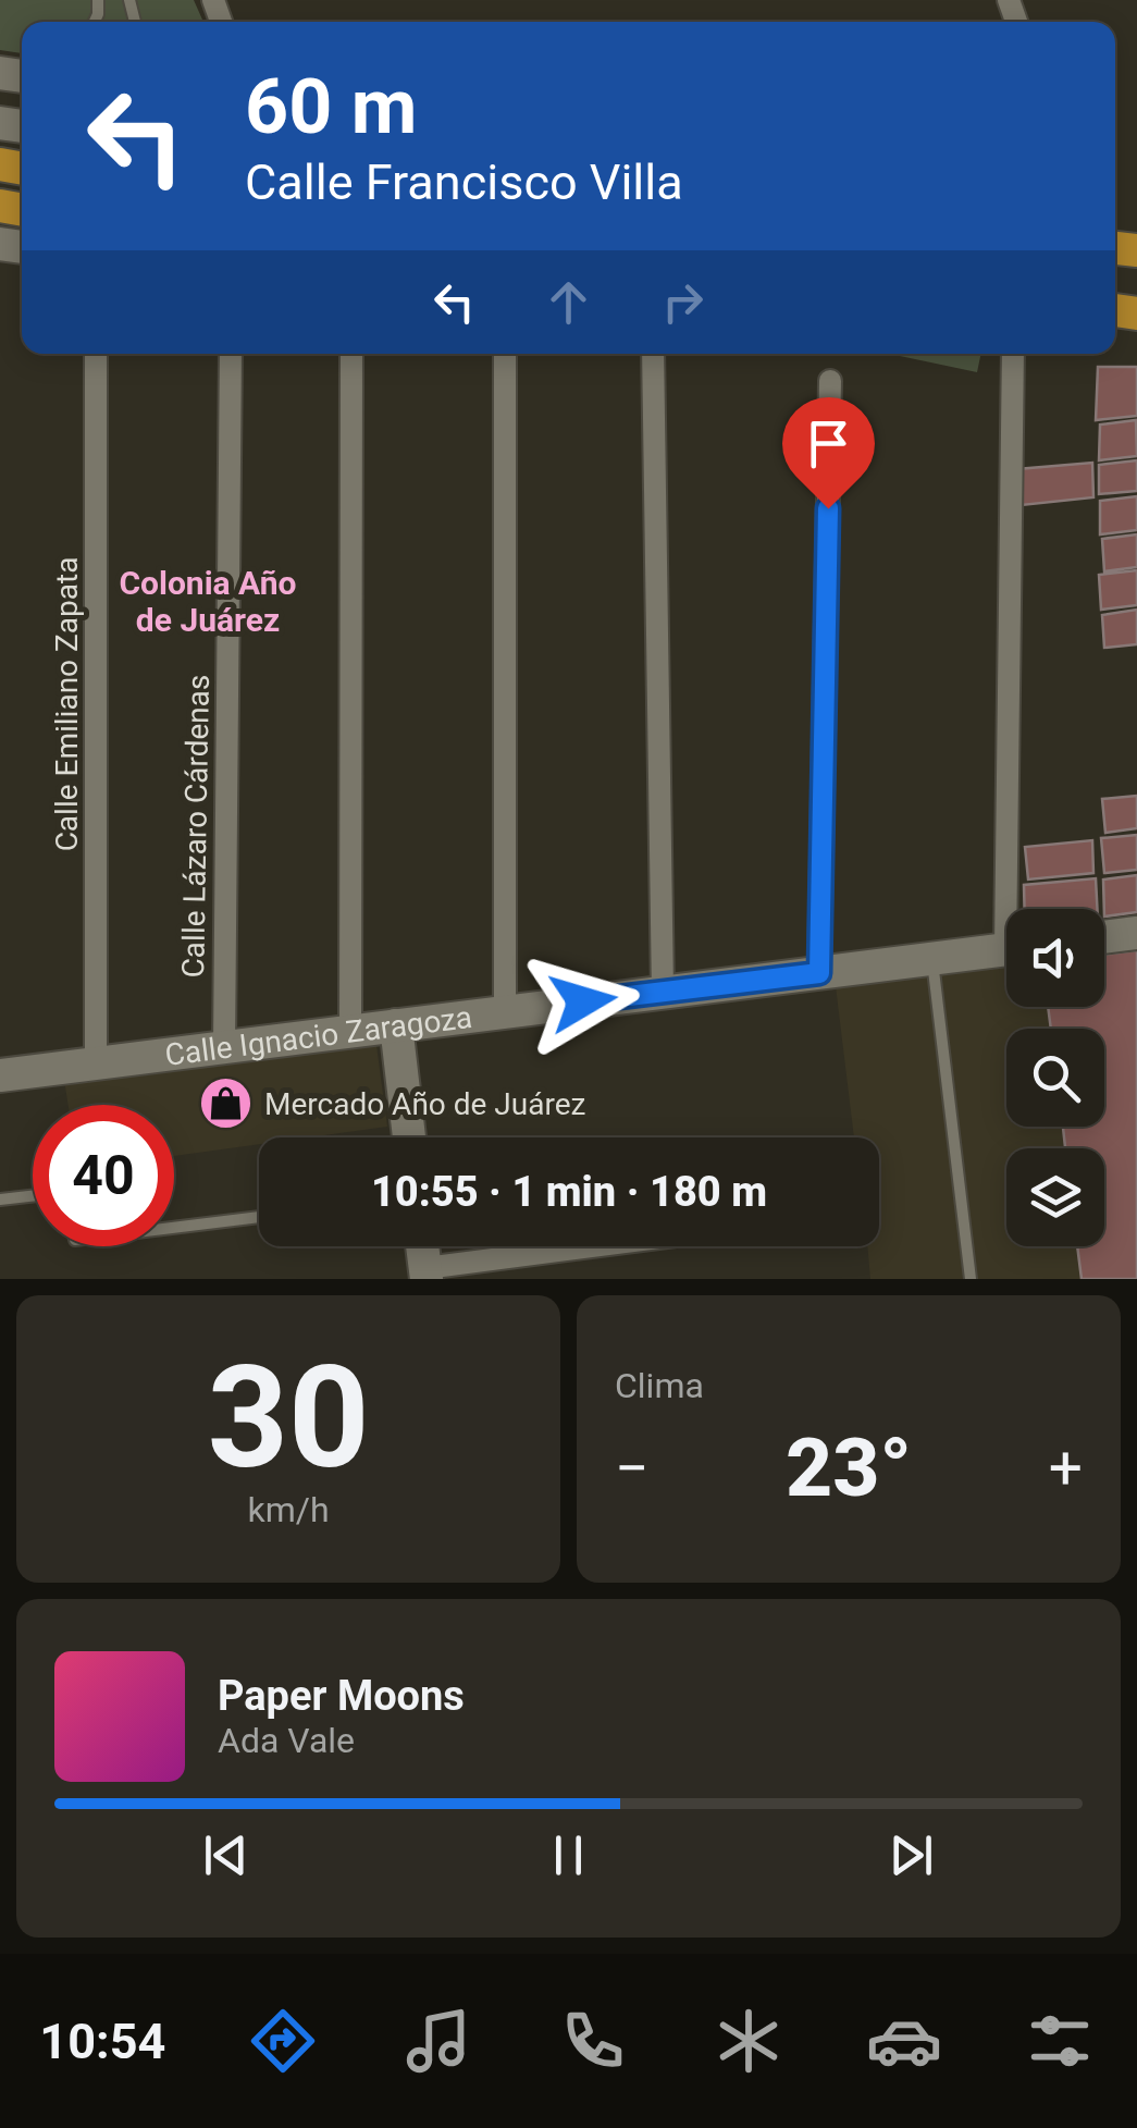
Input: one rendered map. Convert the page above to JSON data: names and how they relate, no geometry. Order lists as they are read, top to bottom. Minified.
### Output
{"streets":{"street":["Calle Emiliano Zapata","Calle Lázaro Cárdenas","Calle Ignacio Zaragoza"]},"crossings":[["Calle Emiliano Zapata","Calle Ignacio Zaragoza"],["Calle Lázaro Cárdenas","Calle Ignacio Zaragoza"]],"districts":["Colonia Año de Juárez"],"places":{"shop":["Mercado Año de Juárez"]},"page":{"turn":["60 m","Calle Francisco Villa"],"limit":"40","trip":"10:55 · 1 min · 180 m","tile":[["30","km/h"],"Clima"],"heat":["−","23°","+"],"song":["Paper Moons","Ada Vale"],"tabs":"10:54"}}
